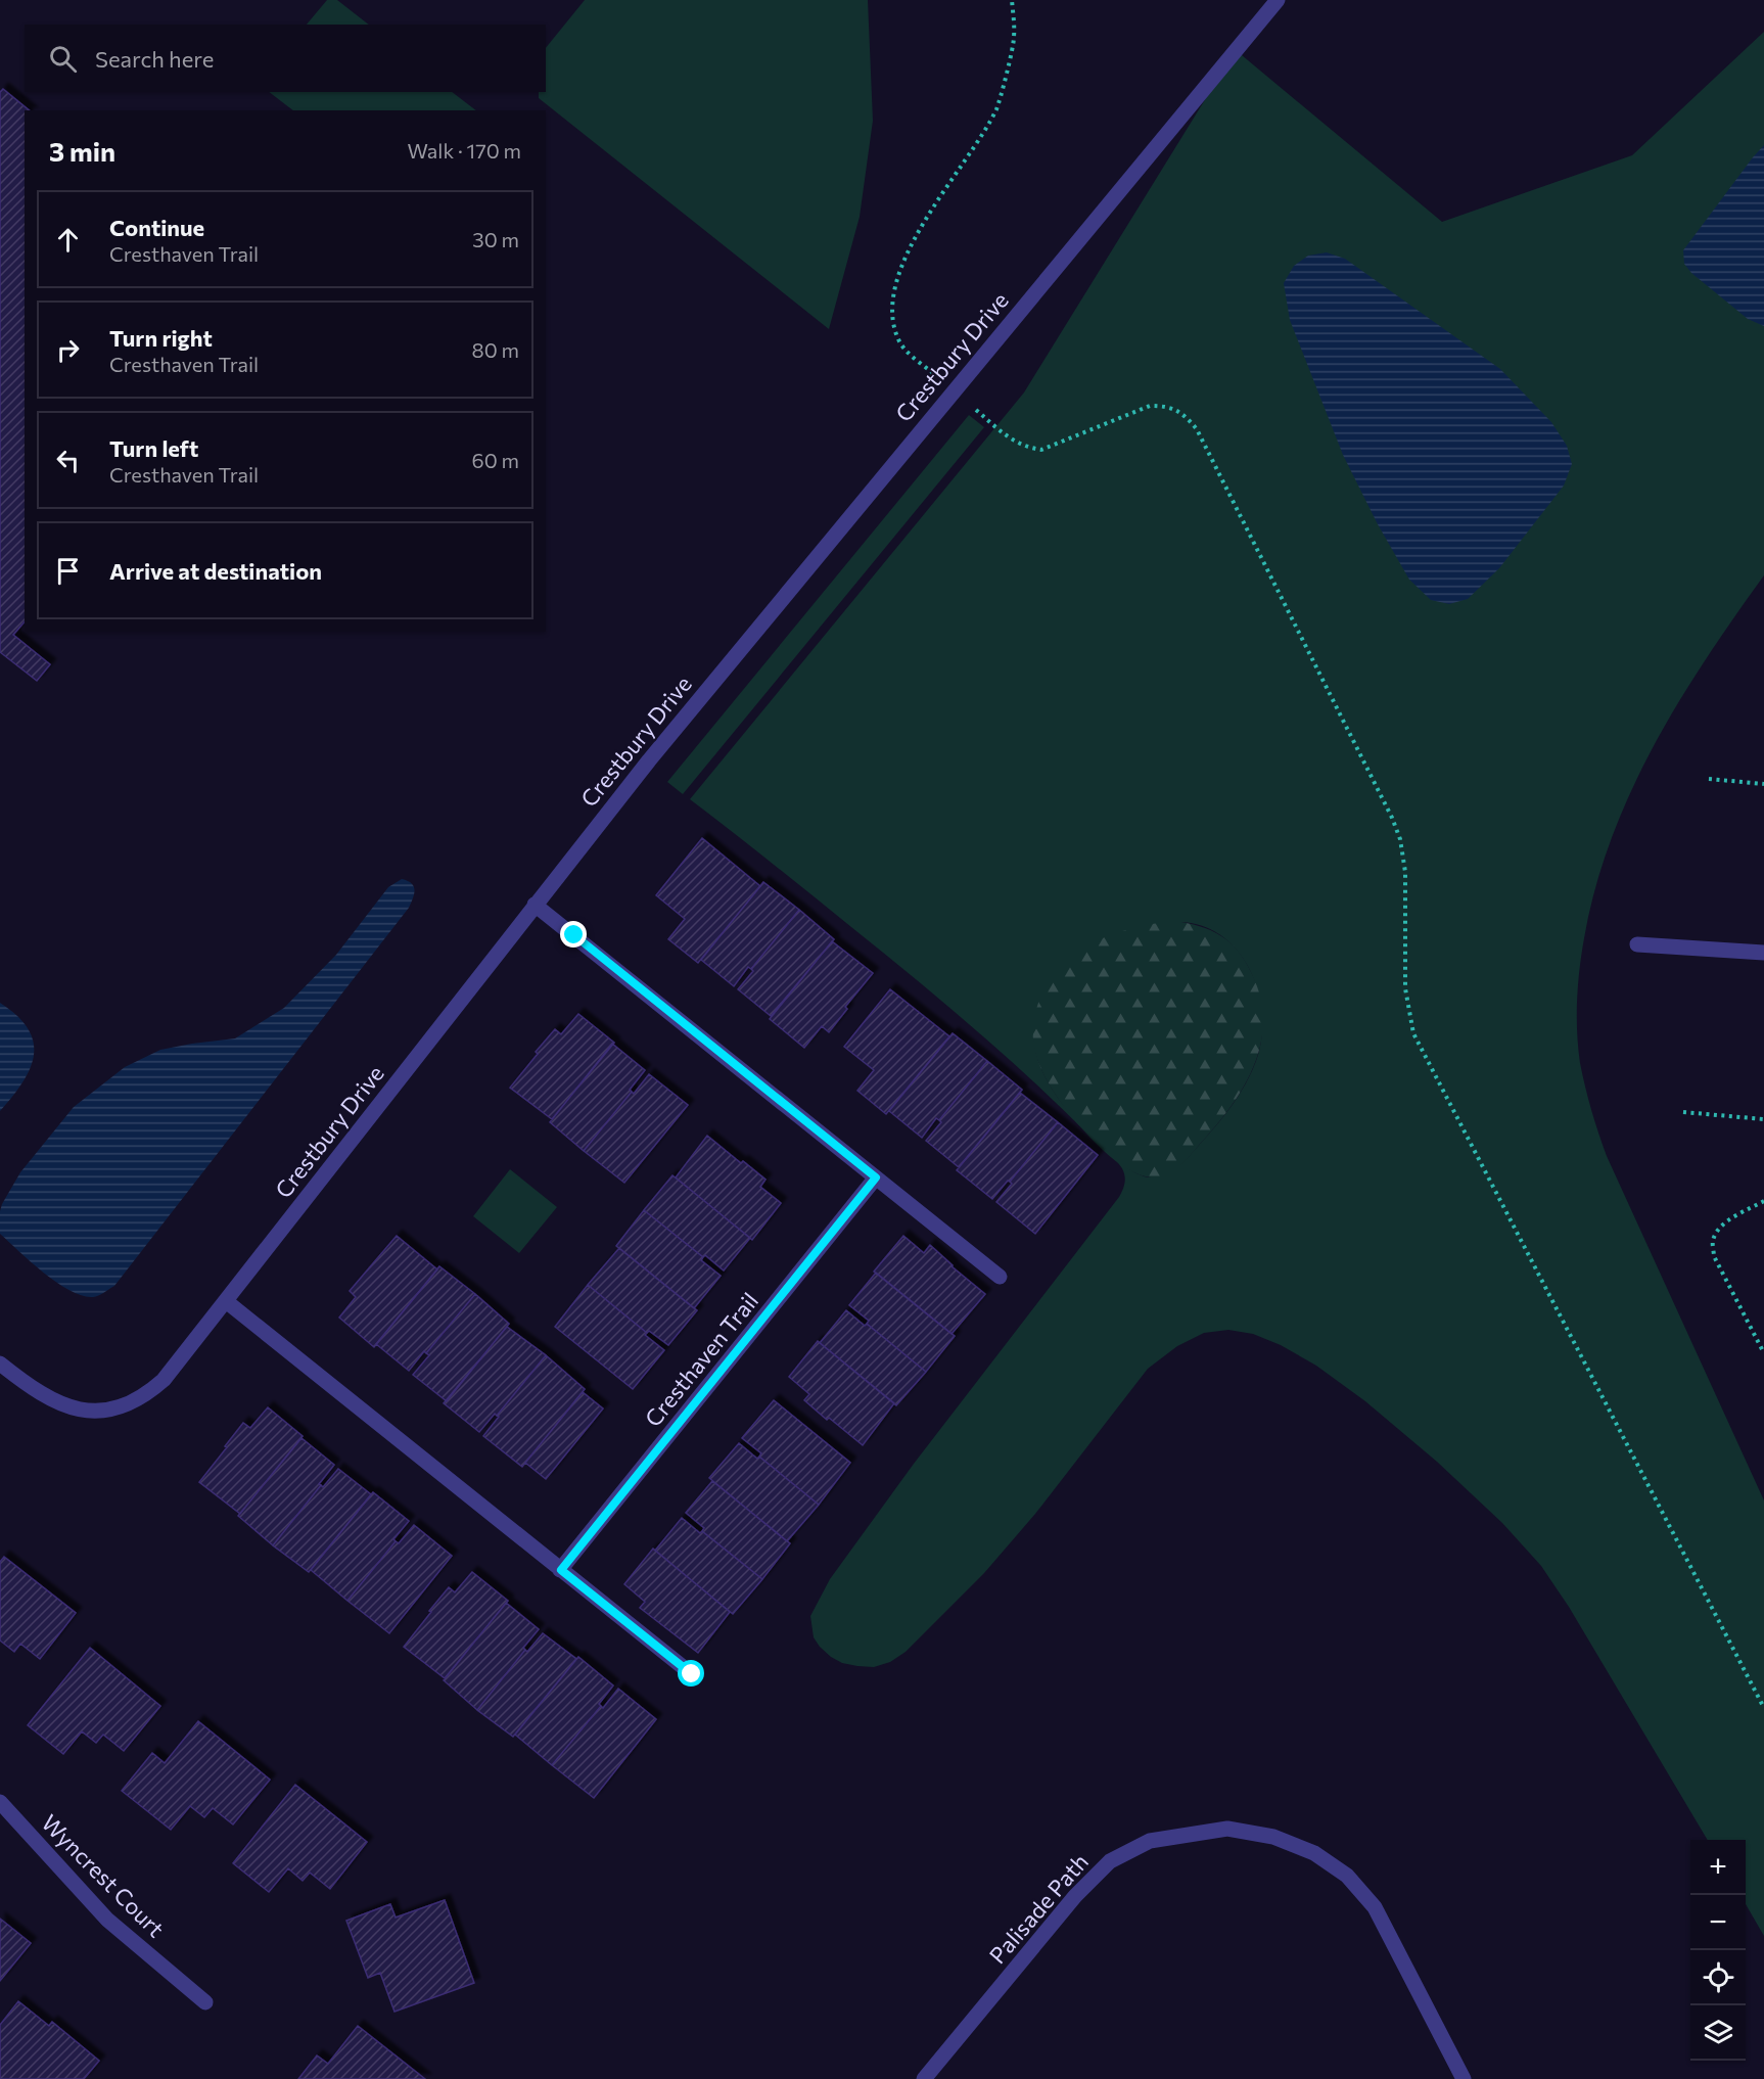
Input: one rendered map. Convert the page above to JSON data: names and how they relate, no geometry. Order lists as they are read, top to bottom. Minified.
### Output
{"streets":{"street":["Crestbury Drive","Cresthaven Trail","Wyncrest Court","Palisade Path"]},"page":{"search":"Search here","heading":["3 min","Walk · 170 m"],"list":[["Continue","Cresthaven Trail","30 m"],["Turn right","Cresthaven Trail","80 m"],["Turn left","Cresthaven Trail","60 m"],"Arrive at destination"],"map_buttons":["+","−"]}}
